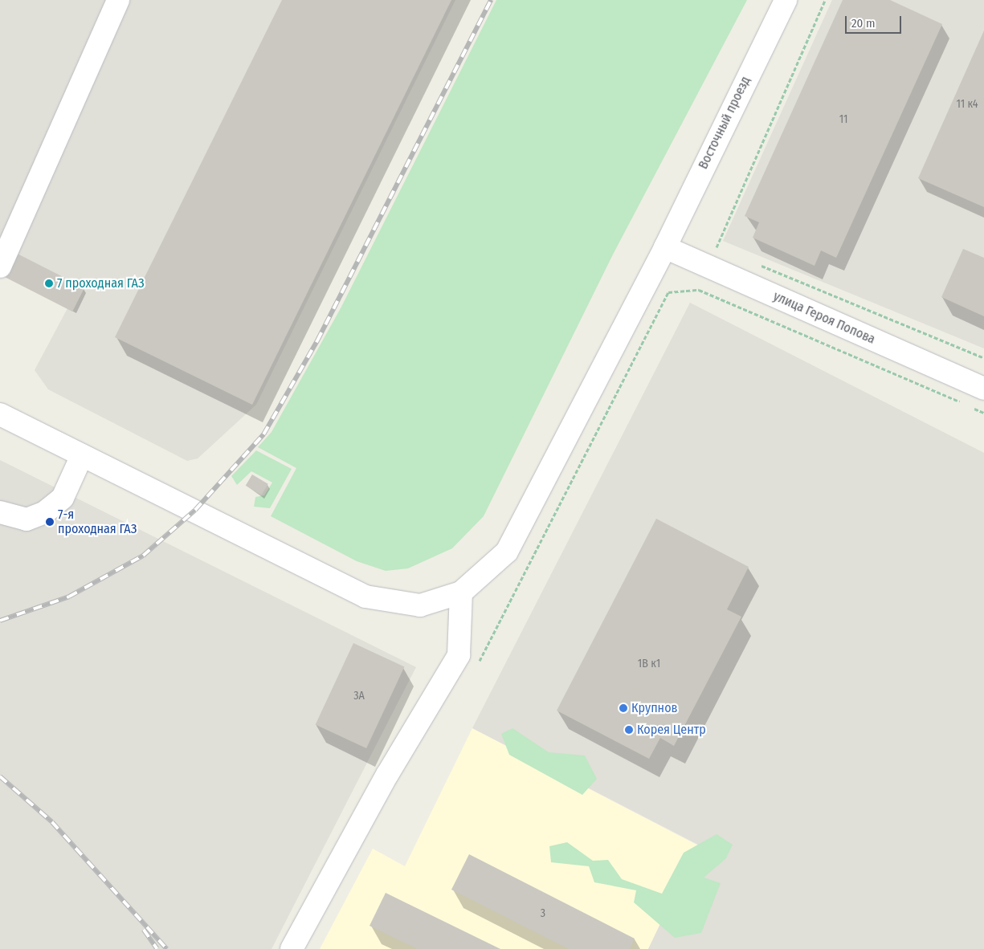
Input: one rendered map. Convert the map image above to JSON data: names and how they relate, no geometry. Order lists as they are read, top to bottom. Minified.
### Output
{"streets":{"street":["Восточный проезд","улица Героя Попова"]},"crossings":[["Восточный проезд","улица Героя Попова"]],"places":["7 проходная ГАЗ","7-я проходная ГАЗ","Крупнов","Корея Центр"],"house_numbers":["11 к4","11","1В к1","3А","3"],"scale_bar":"20 m"}
